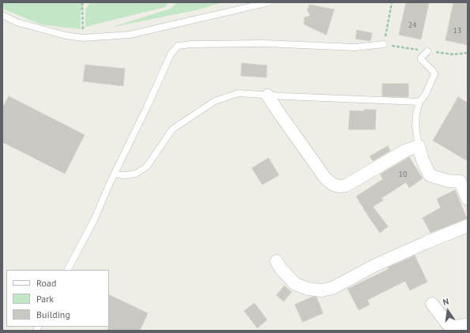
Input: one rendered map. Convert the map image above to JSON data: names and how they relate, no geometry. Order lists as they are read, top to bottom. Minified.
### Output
{"house_numbers":["24","13","10"],"legend":["Road","Park","Building"],"north":"top"}
